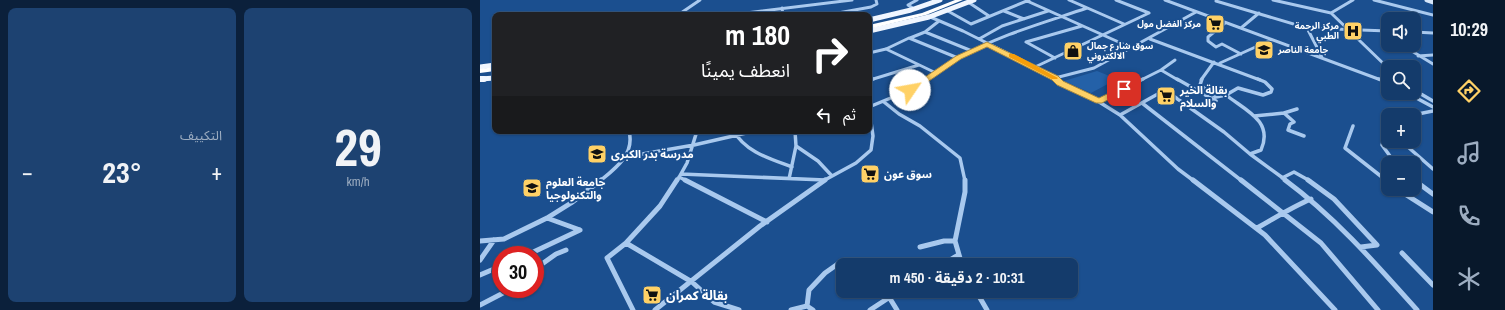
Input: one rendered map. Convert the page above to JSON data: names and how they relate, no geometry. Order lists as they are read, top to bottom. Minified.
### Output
{"places":{"supermarket":["مركز الفضل مول","بقالة الخير والسلام","سوق عون","بقالة كمران"],"hospital":["مركز الرحمة الطبي"],"school or university":["جامعة الناصر","مدرسة بدر الكبرى","جامعة العلوم والتكنولوجيا"],"shop":["سوق شارع جمال الالكتروني"]},"page":{"tabs":"10:29","tile":[["29","km/h"],"التكييف"],"map_buttons":["+","−"],"turn":["180 m","انعطف يمينًا"],"then":"ثم","heat":["−","23°","+"],"limit":"30","trip":"10:31 · 2 دقيقة · 450 m"}}
